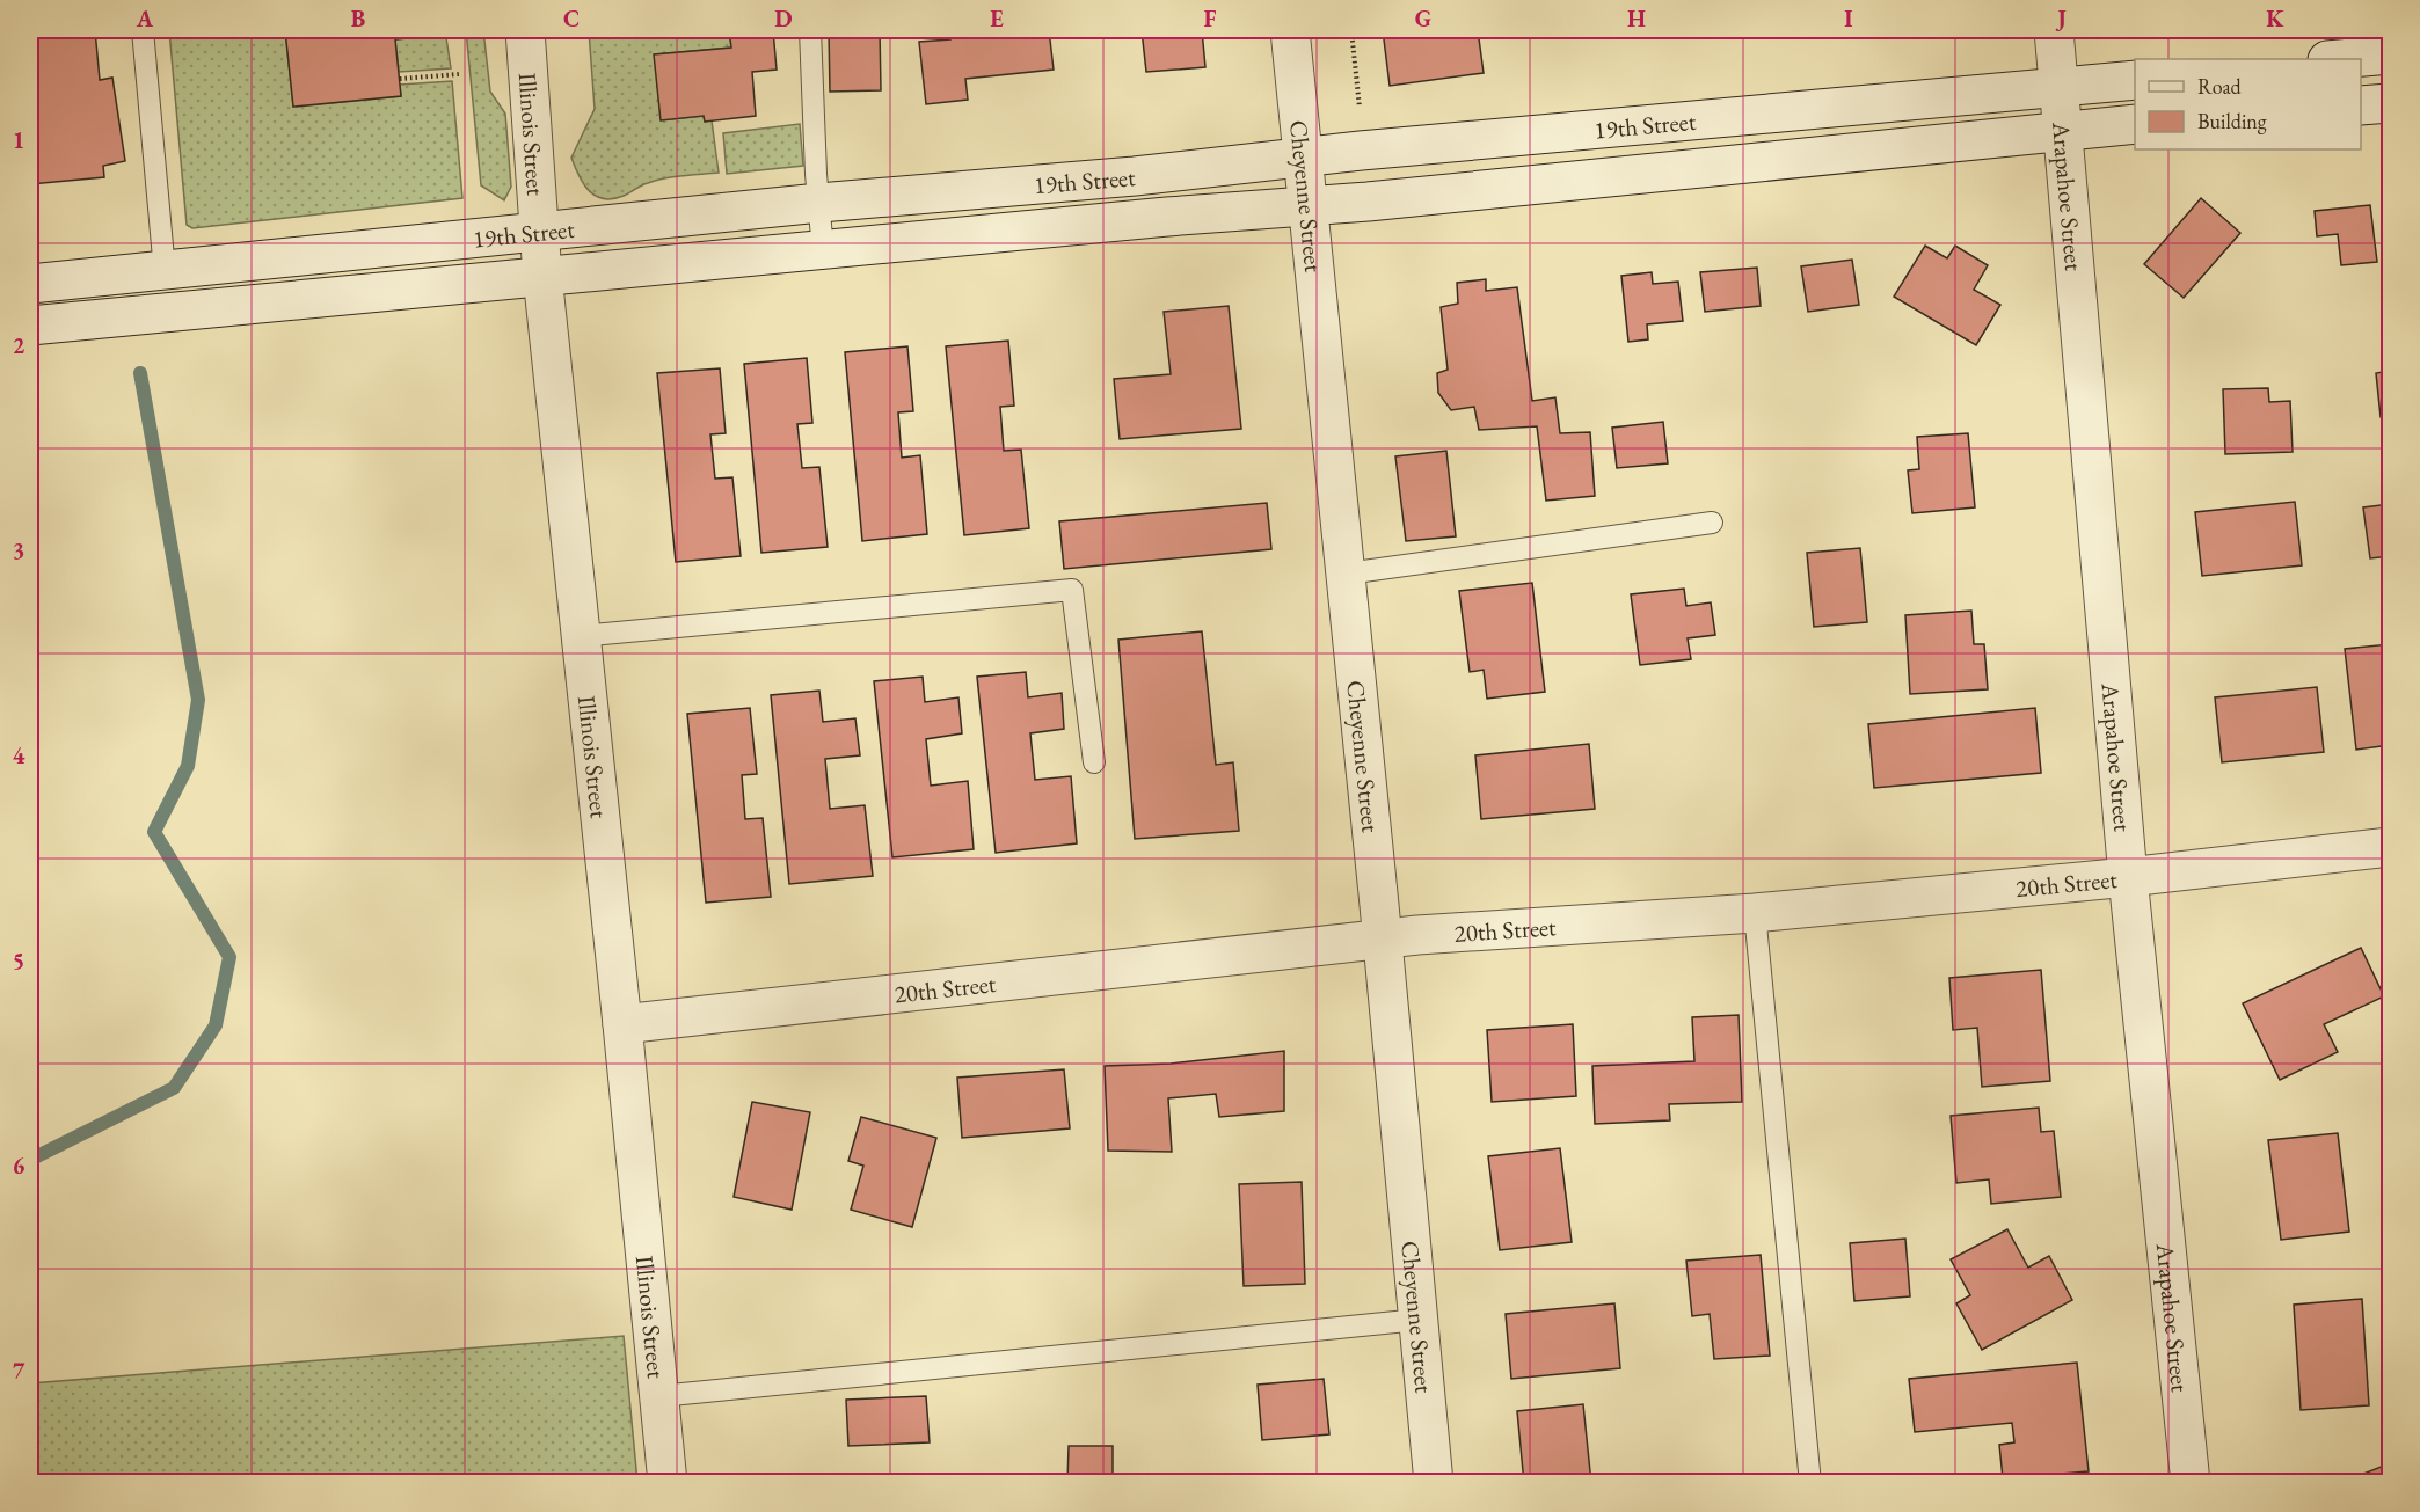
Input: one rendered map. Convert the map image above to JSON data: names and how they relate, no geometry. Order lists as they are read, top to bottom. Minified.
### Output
{"streets":{"street":["19th Street","Illinois Street","Cheyenne Street","Arapahoe Street","20th Street"]},"crossings":[["19th Street","Illinois Street"],["19th Street","Cheyenne Street"],["19th Street","Arapahoe Street"],["Illinois Street","20th Street"],["Cheyenne Street","20th Street"],["Arapahoe Street","20th Street"]],"legend":["Road","Building"],"grid":{"columns":["A","B","C","D","E","F","G","H","I","J","K"],"rows":["1","2","3","4","5","6","7"]}}
